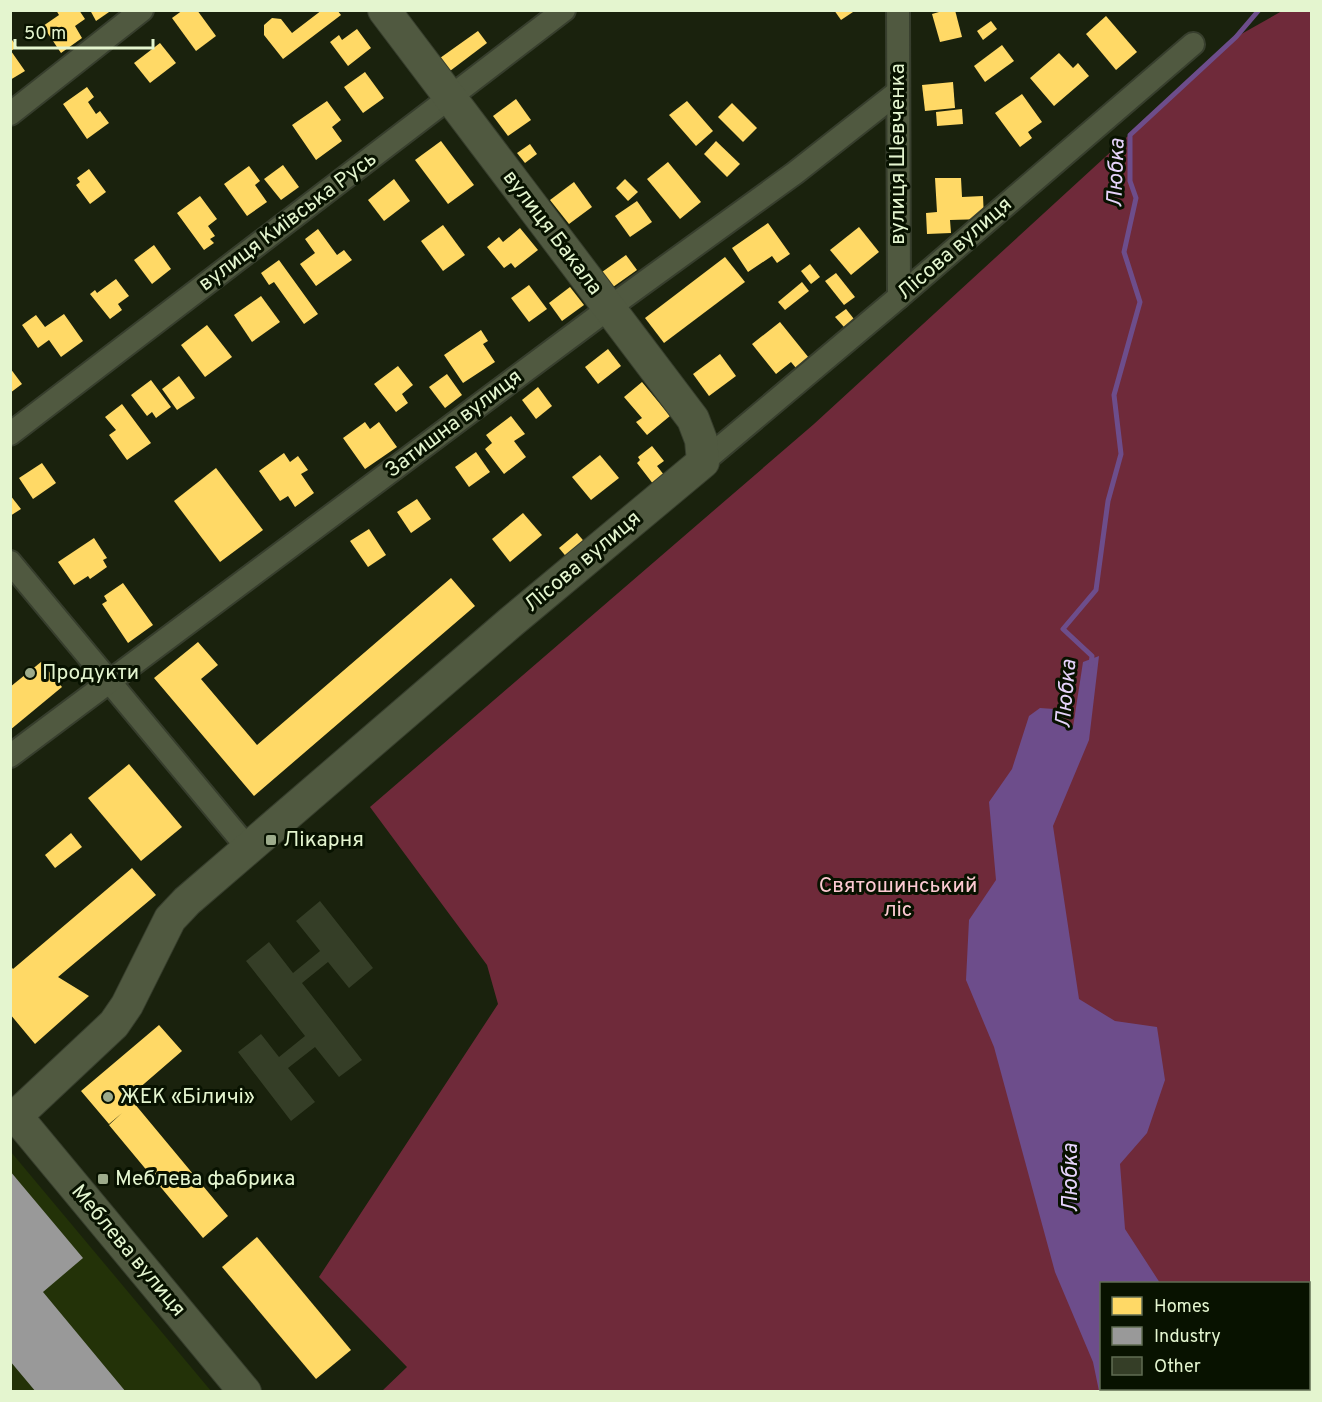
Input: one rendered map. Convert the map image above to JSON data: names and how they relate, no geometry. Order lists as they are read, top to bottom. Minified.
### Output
{"streets":{"street":["вулиця Шевченка","вулиця Київська Русь","вулиця Бакала","Лісова вулиця","Затишна вулиця","Меблева вулиця"]},"crossings":[["вулиця Шевченка","Лісова вулиця"],["вулиця Шевченка","Затишна вулиця"],["вулиця Київська Русь","вулиця Бакала"],["вулиця Бакала","Лісова вулиця"],["вулиця Бакала","Затишна вулиця"],["Лісова вулиця","Меблева вулиця"]],"water":["Любка"],"parks":["Святошинський ліс"],"places":{"other":["Продукти","ЖЕК «Біличі»"],"transit":["Лікарня","Меблева фабрика"]},"legend":["Homes","Industry","Other"],"scale_bar":"50 m"}
